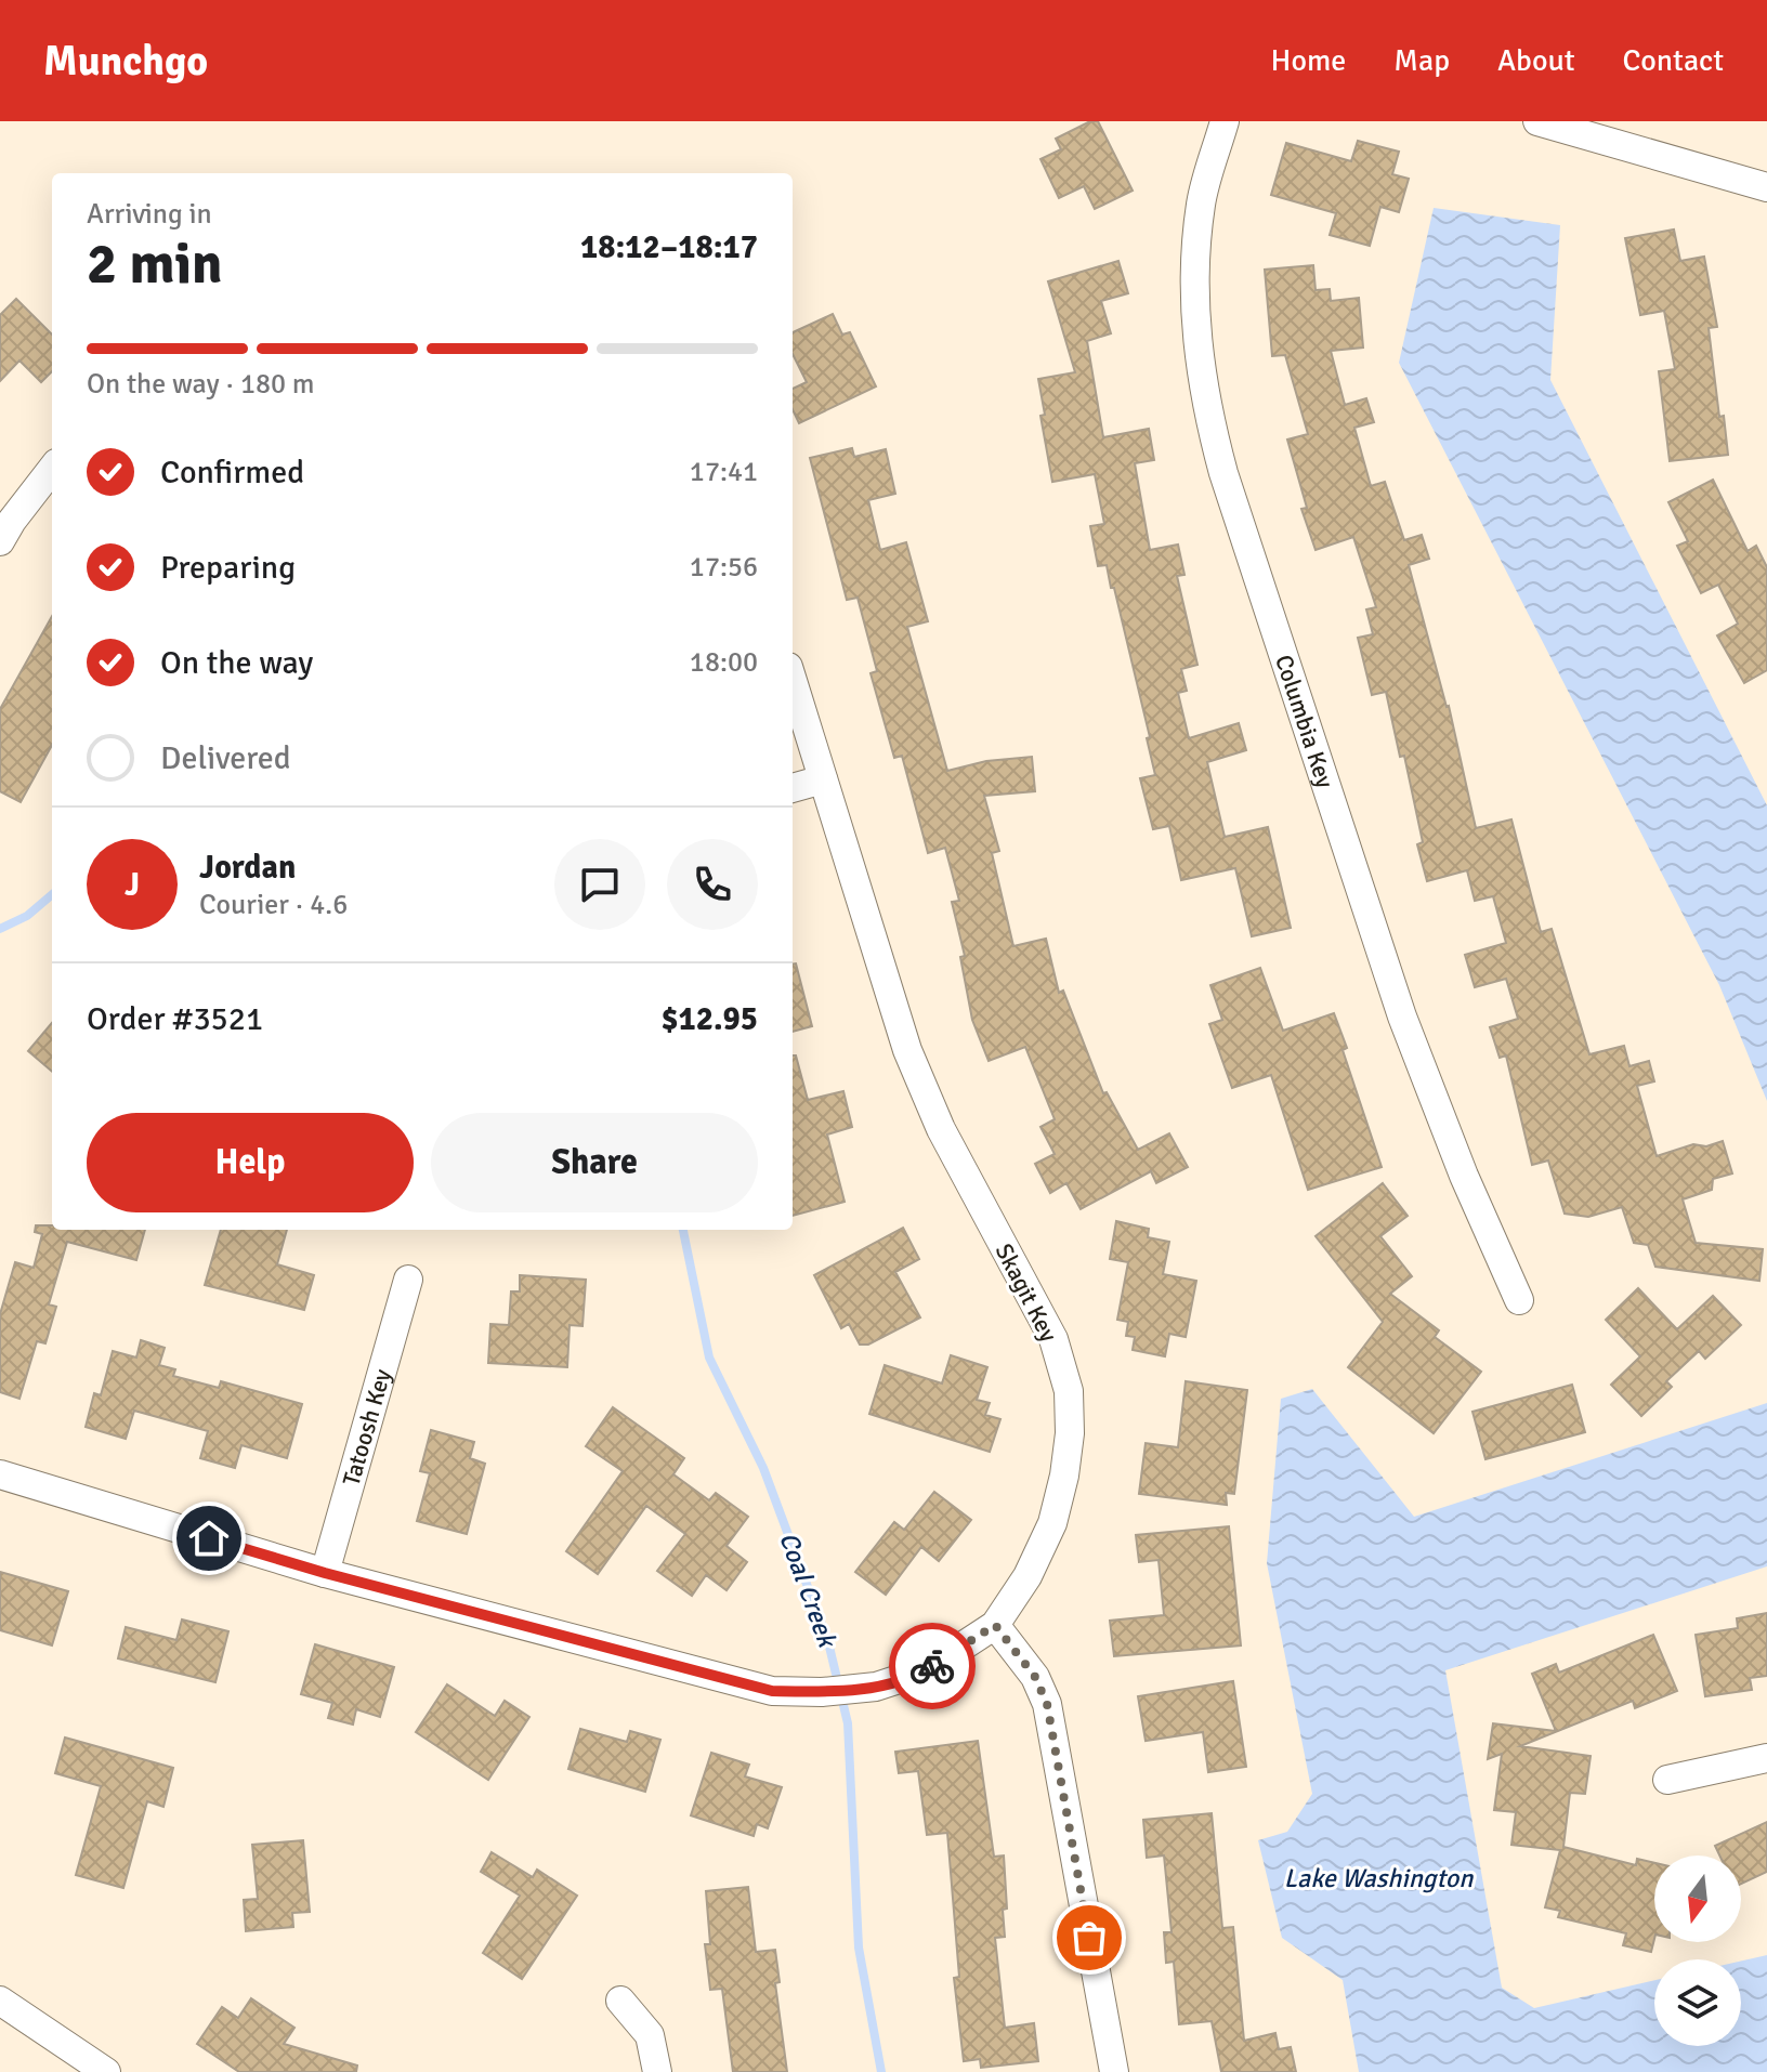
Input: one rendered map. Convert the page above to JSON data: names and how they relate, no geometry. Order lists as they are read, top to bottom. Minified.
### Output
{"streets":{"street":["Columbia Key","Skagit Key","Tatoosh Key"]},"water":["Coal Creek","Lake Washington"],"north":"bottom","page":{"header":"Munchgo","nav":["Home","Map","About","Contact"],"heading":["2 min","Arriving in","18:12–18:17"],"panel":["Jordan","Courier · 4.6","Order #3521","$12.95"],"bar":"On the way · 180 m","list":[["Confirmed","17:41"],["Preparing","17:56"],["On the way","18:00"],"Delivered"],"round":"J","buttons":["Help","Share"]}}
